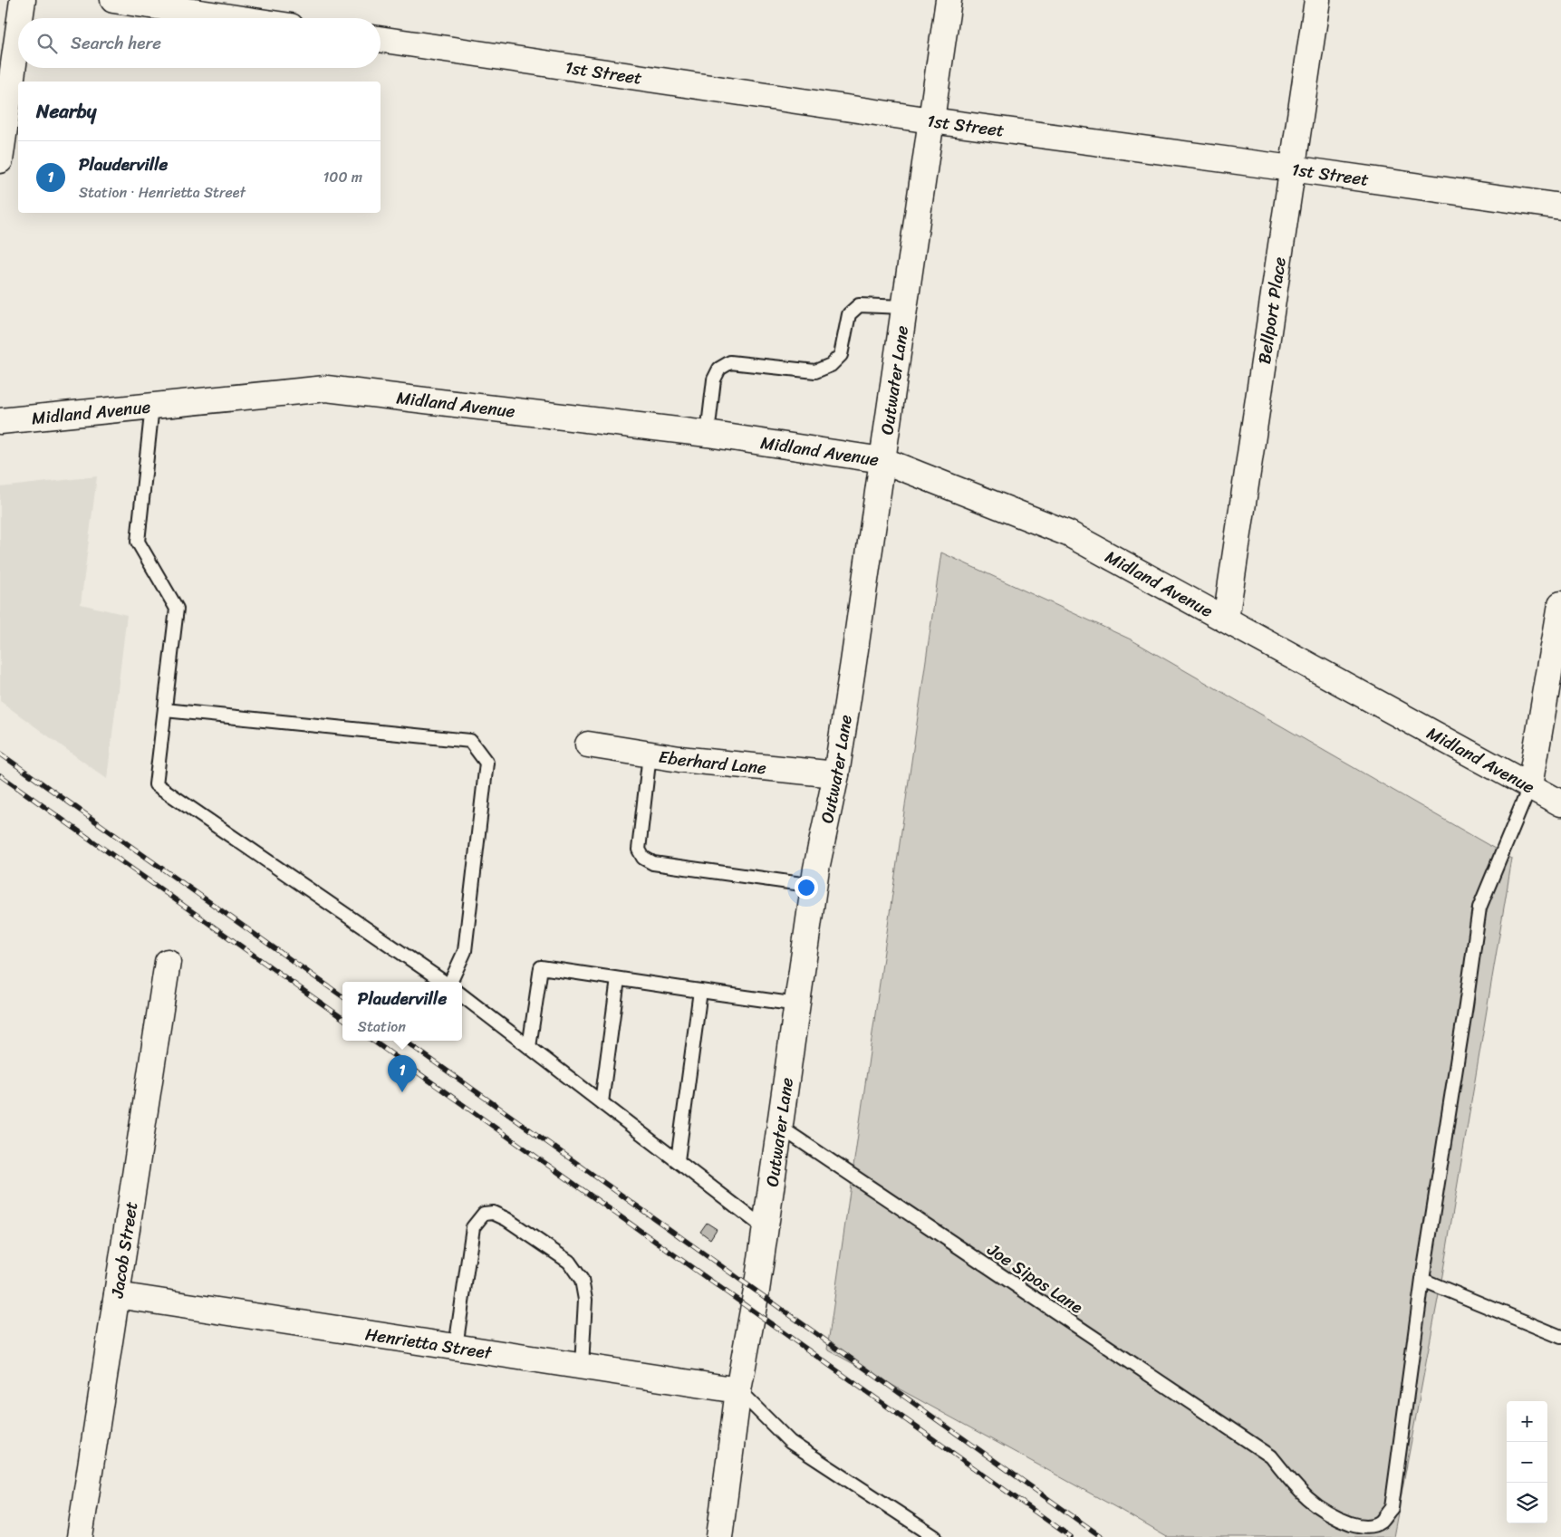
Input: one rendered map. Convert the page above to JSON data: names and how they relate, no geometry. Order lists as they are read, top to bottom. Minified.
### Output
{"streets":{"street":["1st Street","Bellport Place","Outwater Lane","Midland Avenue","Eberhard Lane","Jacob Street","Henrietta Street"],"lane":["Joe Sipos Lane"]},"crossings":[["1st Street","Bellport Place"],["1st Street","Outwater Lane"],["Bellport Place","Midland Avenue"],["Outwater Lane","Midland Avenue"],["Outwater Lane","Eberhard Lane"],["Outwater Lane","Joe Sipos Lane"],["Outwater Lane","Henrietta Street"],["Midland Avenue","Joe Sipos Lane"],["Jacob Street","Henrietta Street"]],"page":{"search":"Search here","heading":"Nearby","list":[{"mark":"1","name":"Plauderville","note":"Station · Henrietta Street","value":"100 m"}],"popup":["Plauderville","Station"],"pins":"1","map_buttons":["+","−"]}}
